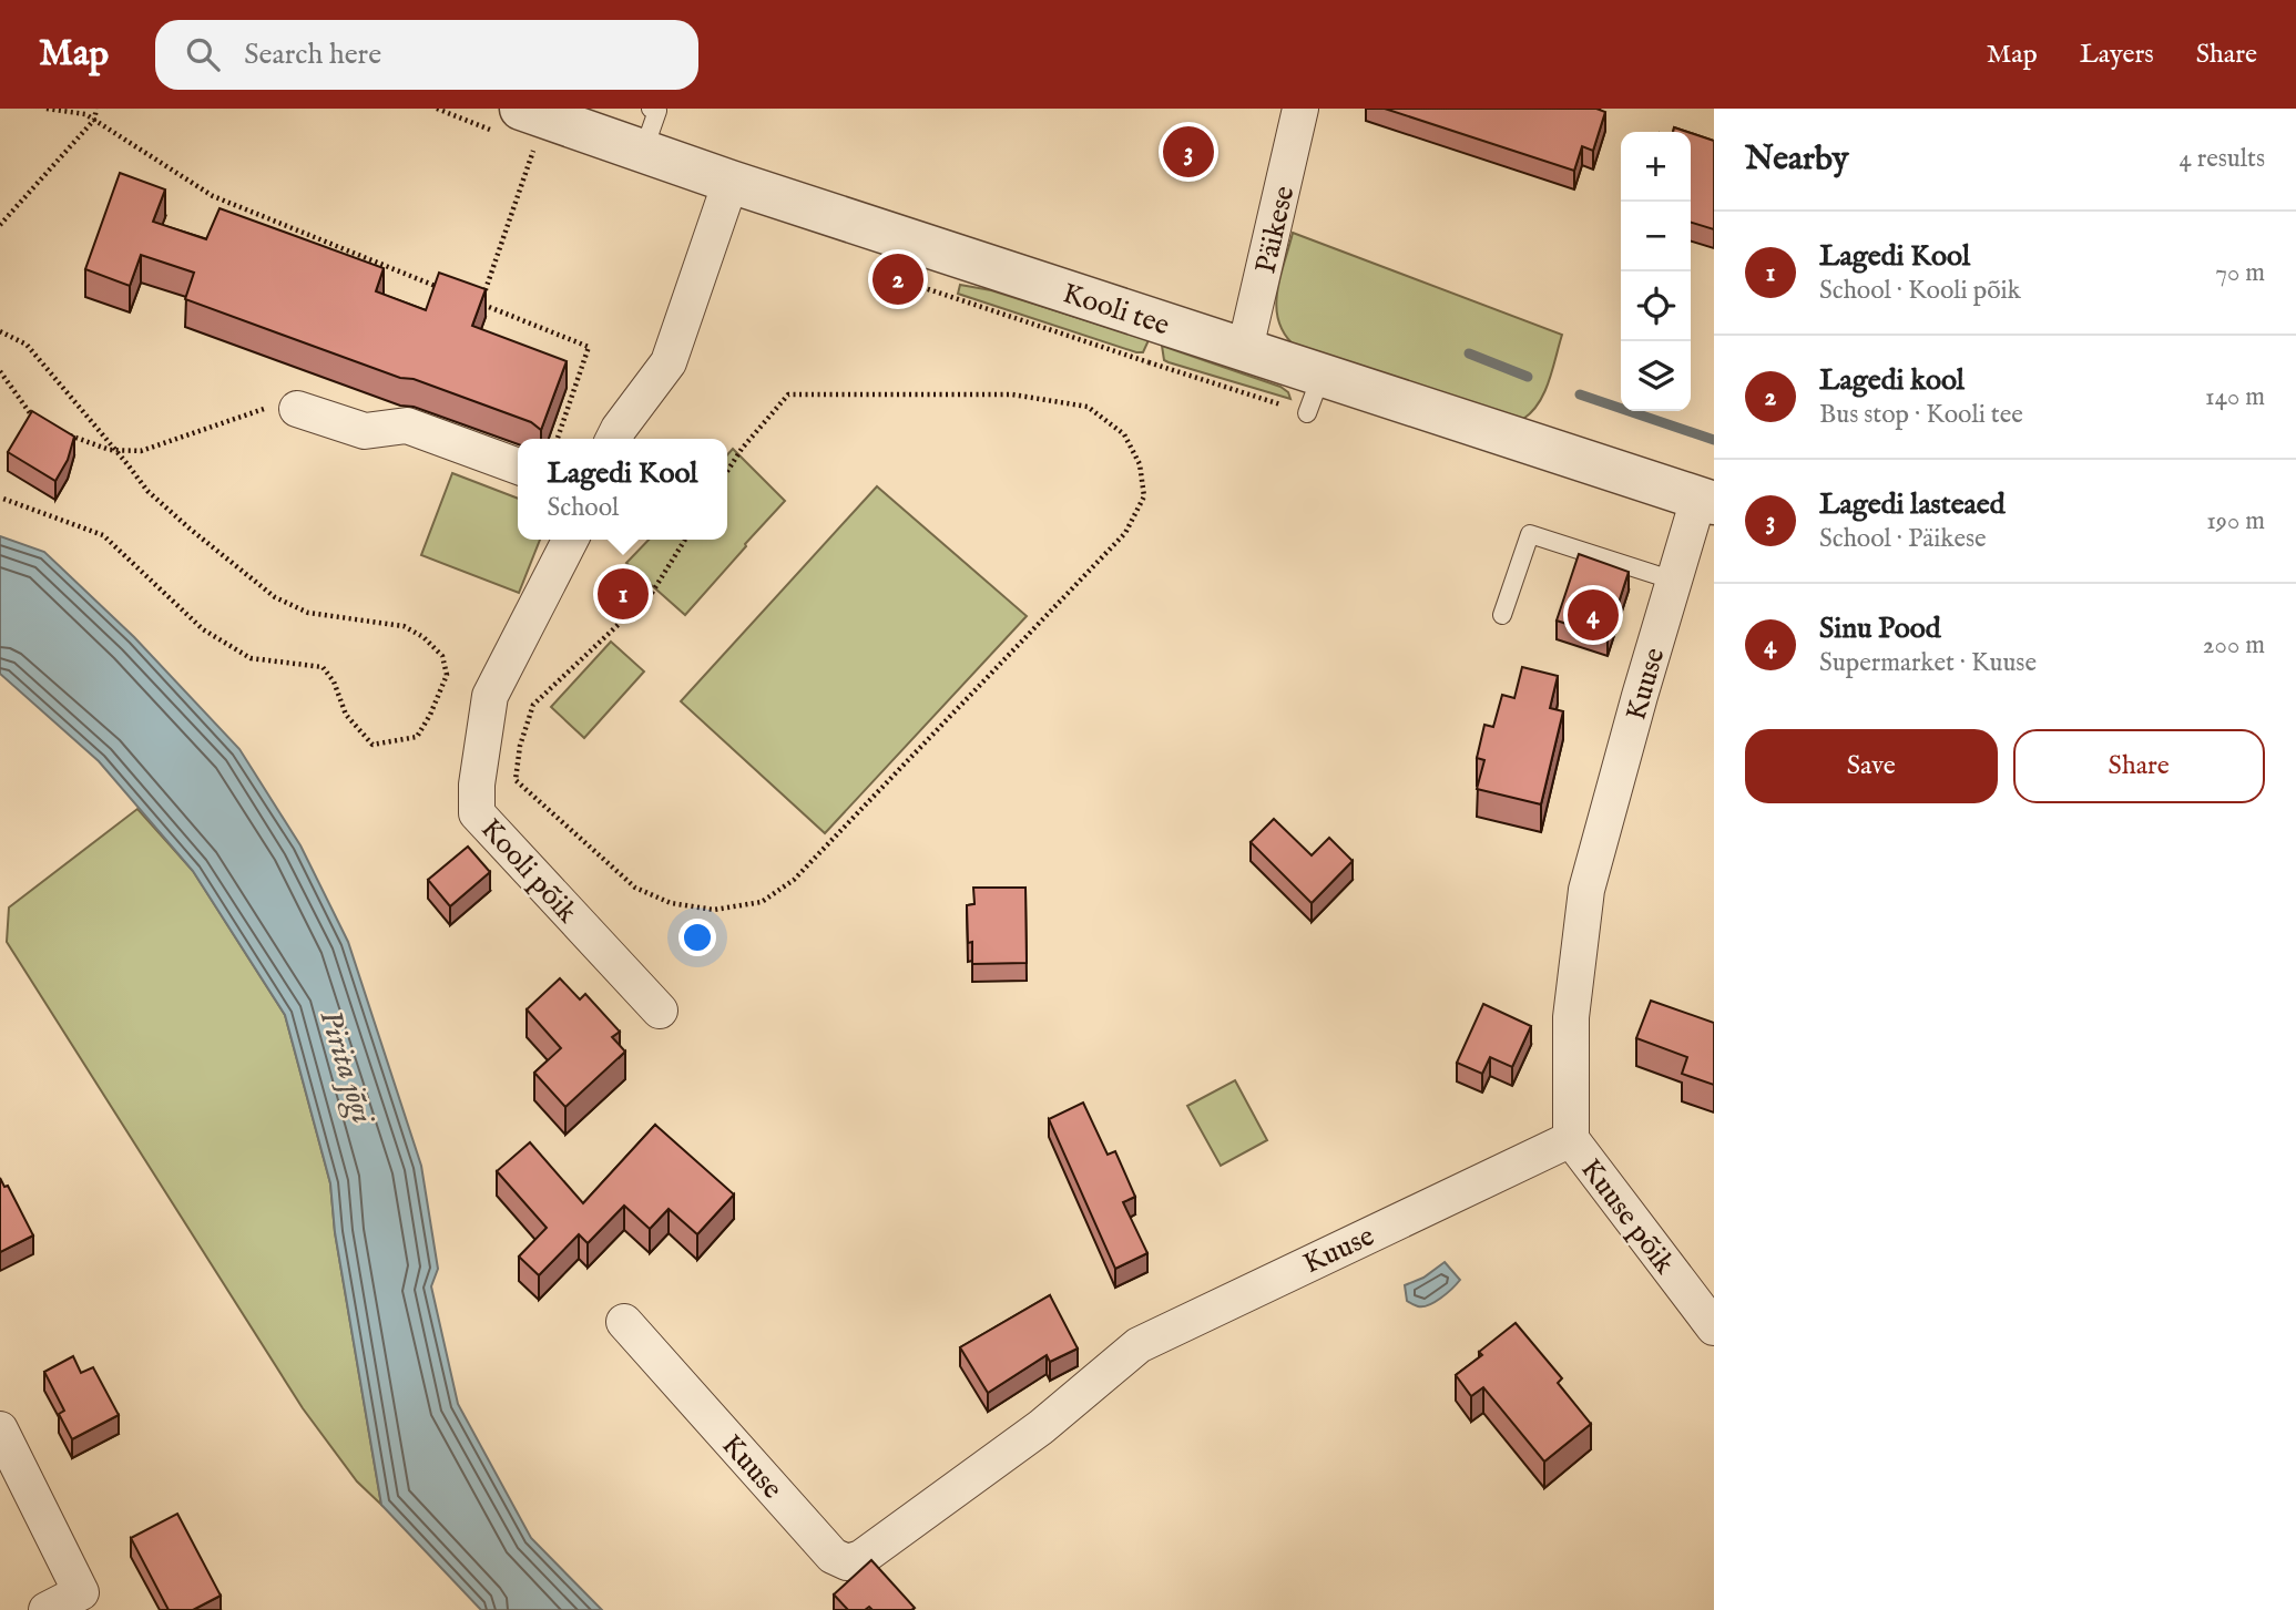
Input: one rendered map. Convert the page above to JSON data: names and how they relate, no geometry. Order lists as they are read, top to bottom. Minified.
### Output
{"streets":{"street":["Päikese","Kooli tee","Kuuse","Kooli põik","Kuuse põik"]},"crossings":[["Päikese","Kooli tee"],["Kooli tee","Kuuse"],["Kuuse","Kuuse põik"]],"water":["Pirita jõgi"],"page":{"header":"Map","search":"Search here","nav":["Map","Layers","Share"],"heading":["Nearby","4 results"],"pins":["3","2","1","4"],"map_buttons":["+","−"],"list":[{"mark":"1","name":"Lagedi Kool","note":"School · Kooli põik","value":"70 m"},{"mark":"2","name":"Lagedi kool","note":"Bus stop · Kooli tee","value":"140 m"},{"mark":"3","name":"Lagedi lasteaed","note":"School · Päikese","value":"190 m"},{"mark":"4","name":"Sinu Pood","note":"Supermarket · Kuuse","value":"200 m"}],"popup":["Lagedi Kool","School"],"buttons":["Save","Share"]}}
